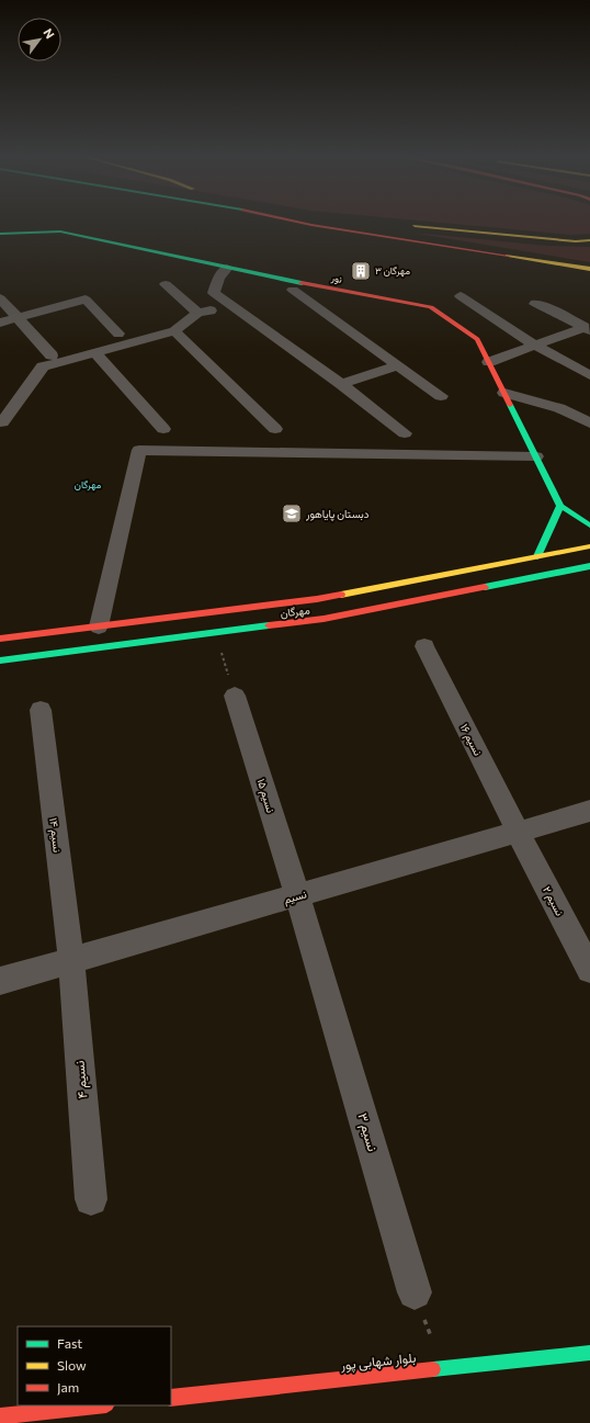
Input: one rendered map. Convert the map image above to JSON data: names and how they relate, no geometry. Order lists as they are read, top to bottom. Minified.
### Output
{"streets":{"main road":["نور","مهرگان","بلوار شهابی پور"],"street":["نسیم ۱۶","نسیم ۱۵","نسیم ۱۴","نسیم","نسیم ۲","نسیم ۴","نسیم ۳"]},"crossings":[["نسیم ۱۶","نسیم"],["نسیم ۱۶","نسیم ۲"],["نسیم ۱۵","نسیم"],["نسیم ۱۵","نسیم ۳"],["نسیم ۱۴","نسیم"],["نسیم ۱۴","نسیم ۴"],["نسیم","نسیم ۲"],["نسیم","نسیم ۴"],["نسیم","نسیم ۳"]],"districts":["مهرگان"],"places":{"building":["مهرگان ۳"],"school or university":["دبستان پایاهور"]},"legend":["Fast","Slow","Jam"],"north":"top right"}
